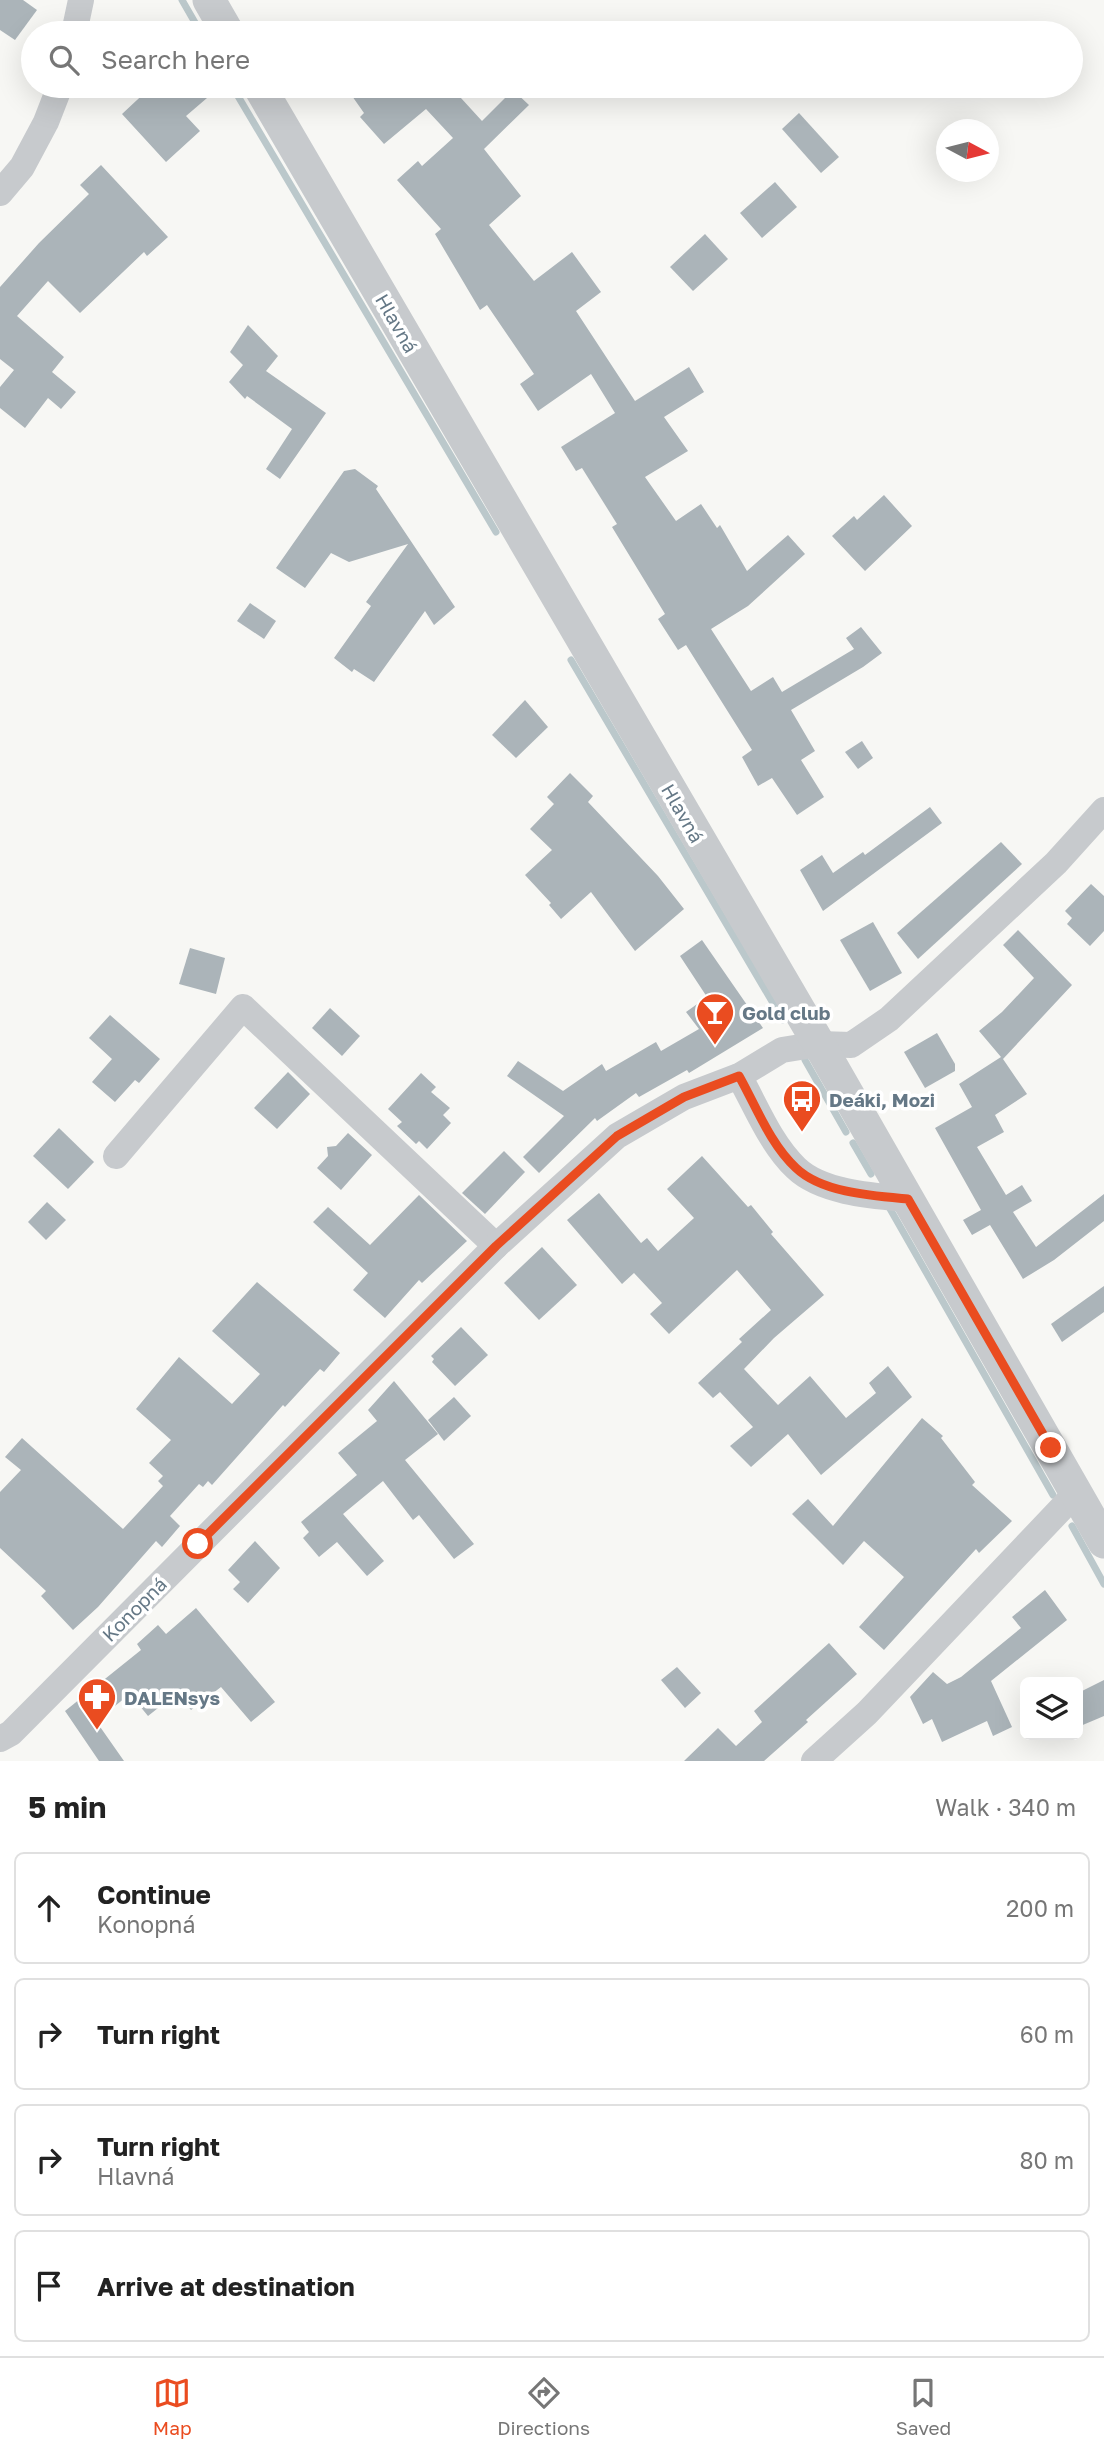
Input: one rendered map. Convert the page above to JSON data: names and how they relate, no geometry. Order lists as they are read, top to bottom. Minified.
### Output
{"streets":{"street":["Hlavná","Konopná"]},"crossings":[["Hlavná","Konopná"]],"places":{"bar":["Gold club"],"bus stop":["Deáki, Mozi"],"pharmacy":["DALENsys"]},"north":"right","page":{"search":"Search here","heading":["5 min","Walk · 340 m"],"list":[["Continue","Konopná","200 m"],["Turn right","60 m"],["Turn right","Hlavná","80 m"],"Arrive at destination"],"nav":["Map","Directions","Saved"]}}
